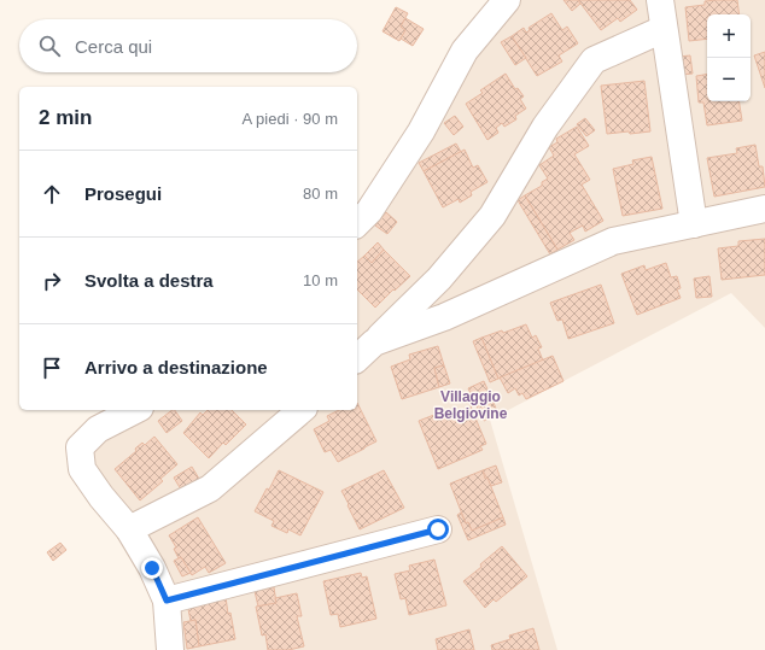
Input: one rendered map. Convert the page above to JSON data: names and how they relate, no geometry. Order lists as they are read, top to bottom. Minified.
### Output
{"districts":["Villaggio Belgiovine"],"page":{"map_buttons":["+","−"],"search":"Cerca qui","heading":["2 min","A piedi · 90 m"],"list":[["Prosegui","80 m"],["Svolta a destra","10 m"],"Arrivo a destinazione"]}}
